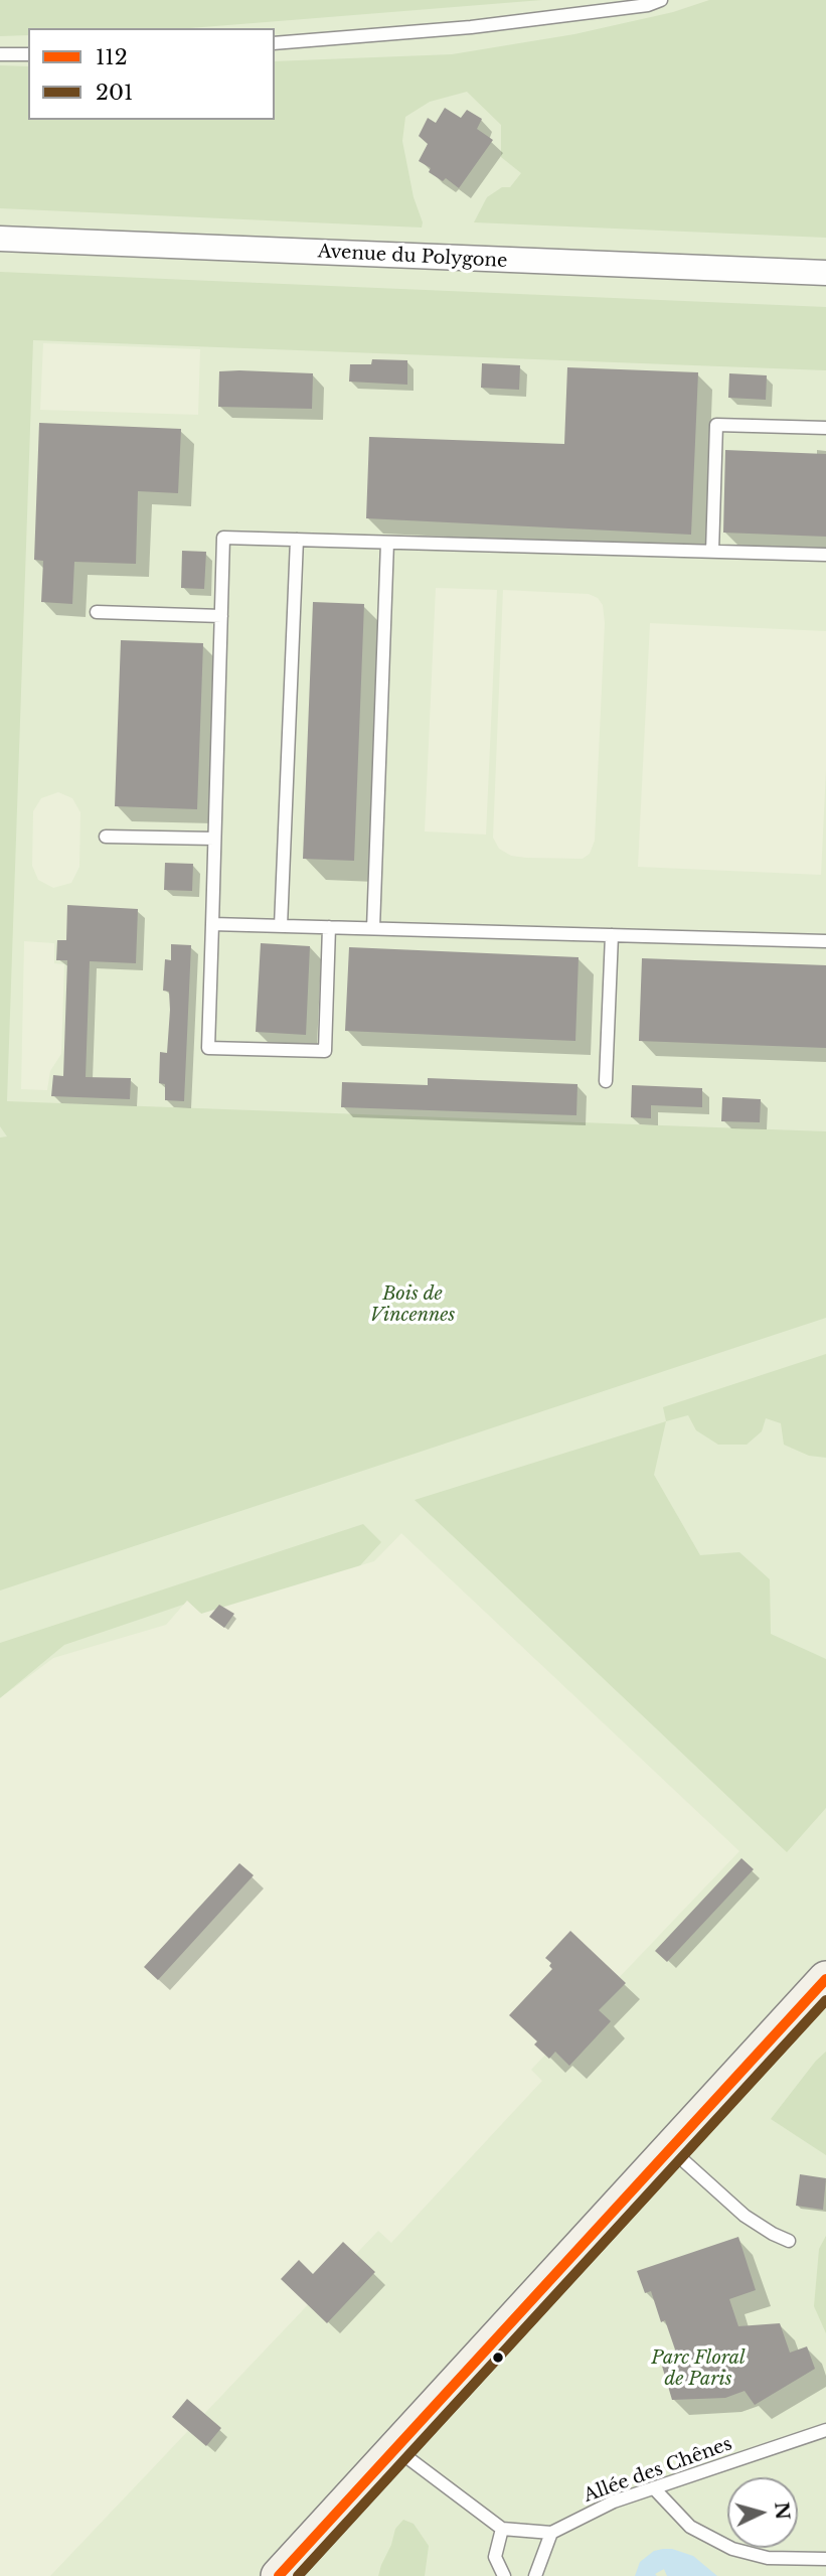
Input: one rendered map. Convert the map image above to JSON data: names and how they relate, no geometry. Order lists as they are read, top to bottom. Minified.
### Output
{"streets":{"street":["Avenue du Polygone"],"lane":["Allée des Chênes"]},"parks":["Bois de Vincennes","Parc Floral de Paris"],"lines":["transit line 112","transit line 201"],"legend":["112","201"],"north":"right"}
